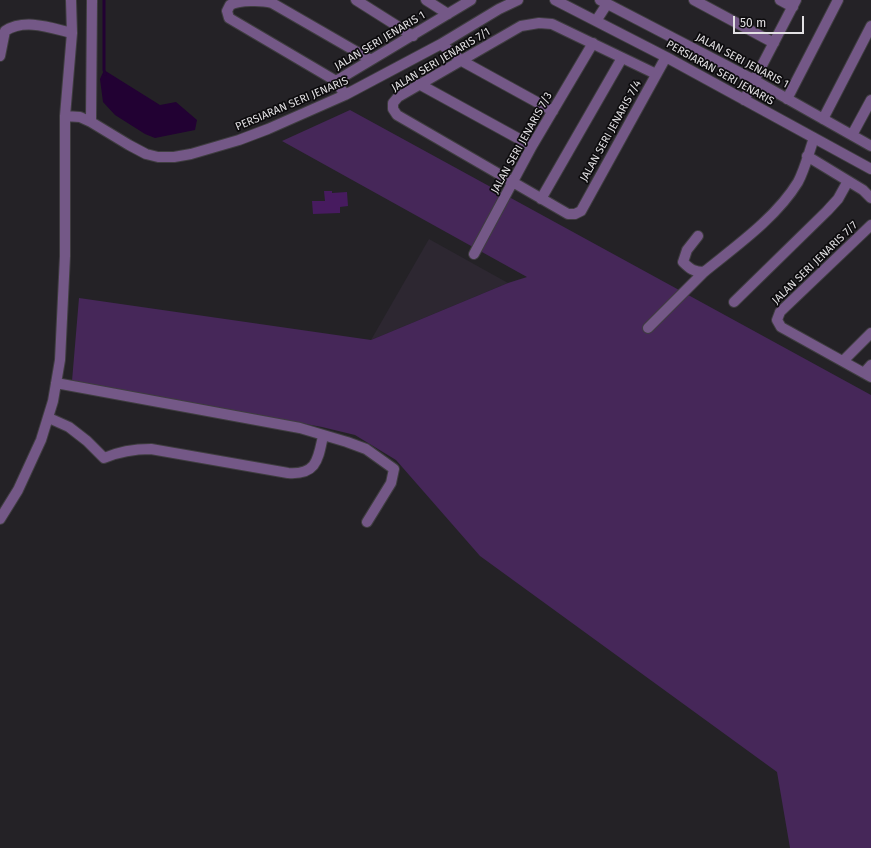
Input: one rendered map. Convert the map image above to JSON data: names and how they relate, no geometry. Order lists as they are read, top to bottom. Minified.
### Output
{"streets":{"street":["JALAN SERI JENARIS 1","JALAN SERI JENARIS 7/1","PERSIARAN SERI JENARIS","JALAN SERI JENARIS 7/4","JALAN SERI JENARIS 7/3","JALAN SERI JENARIS 7/7"]},"crossings":[["JALAN SERI JENARIS 1","PERSIARAN SERI JENARIS"],["JALAN SERI JENARIS 7/1","JALAN SERI JENARIS 7/4"],["JALAN SERI JENARIS 7/1","JALAN SERI JENARIS 7/3"],["PERSIARAN SERI JENARIS","JALAN SERI JENARIS 7/4"]],"scale_bar":"50 m"}
